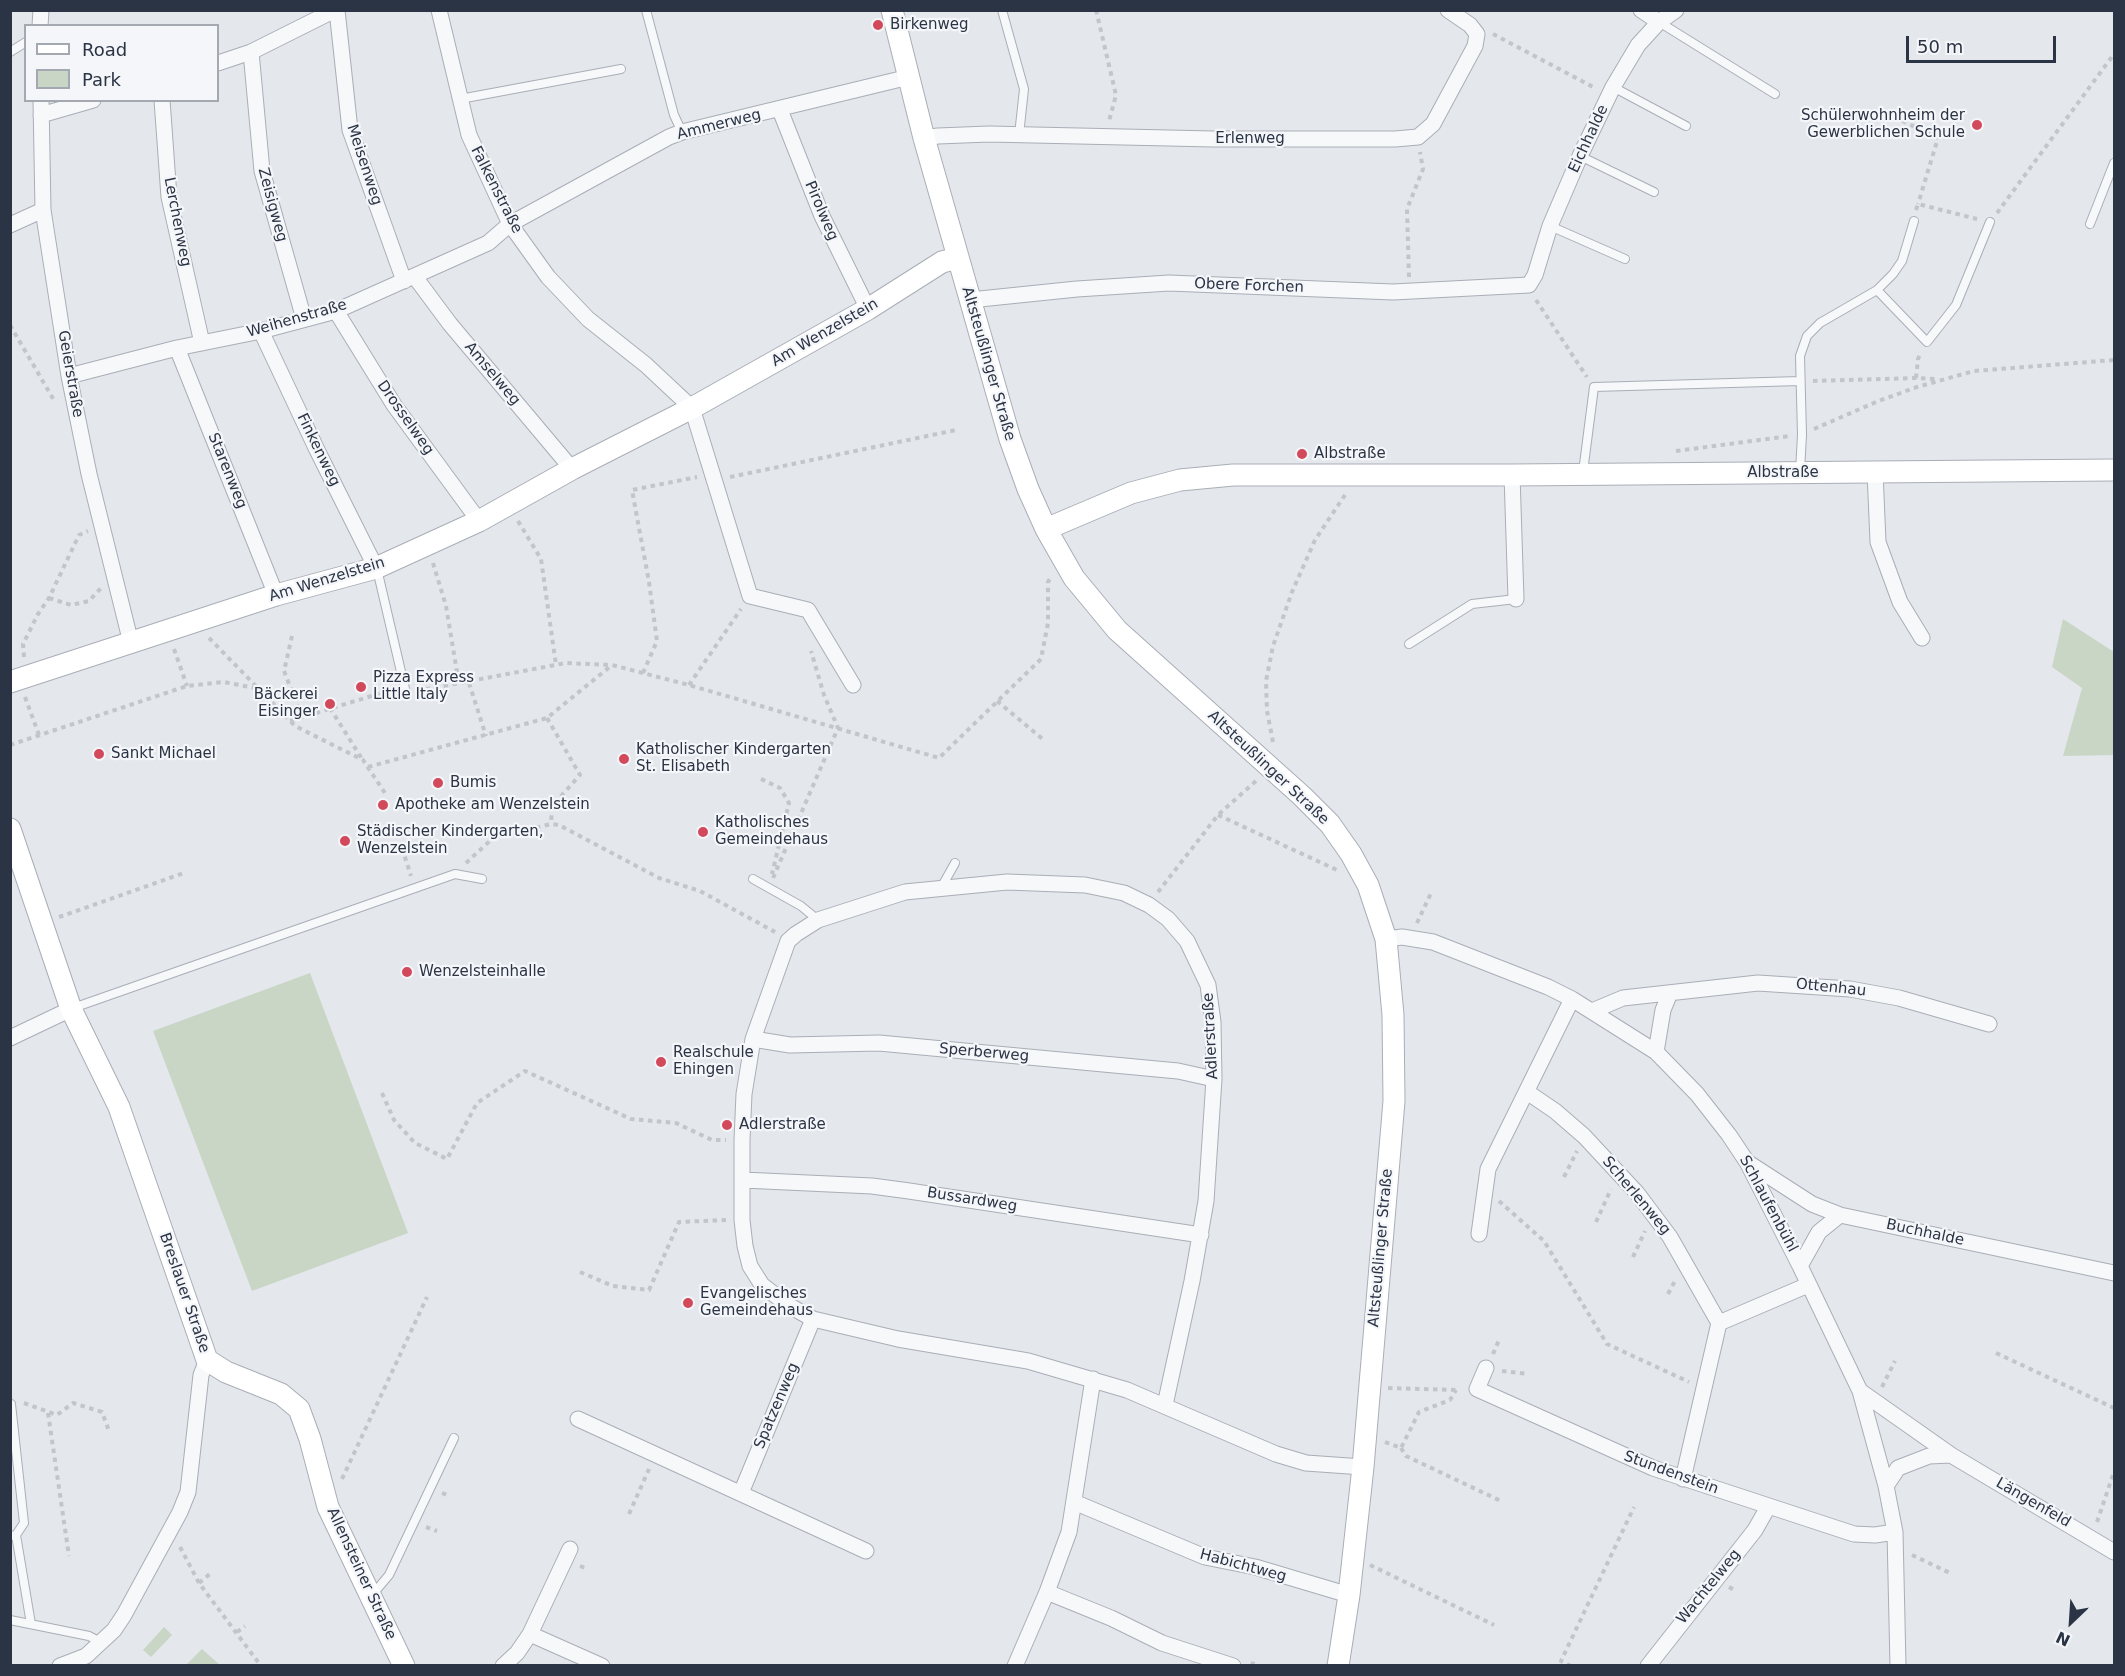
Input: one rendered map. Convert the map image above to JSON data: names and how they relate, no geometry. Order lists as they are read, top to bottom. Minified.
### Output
{"streets":{"street":["Ammerweg","Erlenweg","Eichhalde","Meisenweg","Falkenstraße","Zeisigweg","Pirolweg","Lerchenweg","Obere Forchen","Weihenstraße","Am Wenzelstein","Altsteußlinger Straße","Geierstraße","Amselweg","Drosselweg","Finkenweg","Starenweg","Albstraße","Ottenhau","Adlerstraße","Sperberweg","Scherlenweg","Bussardweg","Schlaufenbühl","Buchhalde","Breslauer Straße","Spatzenweg","Stundenstein","Längenfeld","Habichtweg","Allensteiner Straße","Wachtelweg"]},"crossings":[["Ammerweg","Falkenstraße"],["Ammerweg","Pirolweg"],["Ammerweg","Weihenstraße"],["Ammerweg","Altsteußlinger Straße"],["Erlenweg","Altsteußlinger Straße"],["Eichhalde","Obere Forchen"],["Meisenweg","Weihenstraße"],["Meisenweg","Amselweg"],["Falkenstraße","Weihenstraße"],["Falkenstraße","Am Wenzelstein"],["Zeisigweg","Weihenstraße"],["Pirolweg","Am Wenzelstein"],["Lerchenweg","Weihenstraße"],["Obere Forchen","Altsteußlinger Straße"],["Weihenstraße","Geierstraße"],["Weihenstraße","Amselweg"],["Weihenstraße","Drosselweg"],["Weihenstraße","Finkenweg"],["Weihenstraße","Starenweg"],["Am Wenzelstein","Altsteußlinger Straße"],["Am Wenzelstein","Geierstraße"],["Am Wenzelstein","Amselweg"],["Am Wenzelstein","Drosselweg"],["Am Wenzelstein","Finkenweg"],["Am Wenzelstein","Starenweg"],["Altsteußlinger Straße","Albstraße"],["Altsteußlinger Straße","Schlaufenbühl"],["Altsteußlinger Straße","Habichtweg"],["Ottenhau","Schlaufenbühl"],["Adlerstraße","Sperberweg"],["Adlerstraße","Bussardweg"],["Schlaufenbühl","Buchhalde"],["Schlaufenbühl","Stundenstein"],["Schlaufenbühl","Längenfeld"],["Breslauer Straße","Allensteiner Straße"],["Stundenstein","Wachtelweg"]],"places":["Birkenweg","Schülerwohnheim der Gewerblichen Schule","Albstraße","Pizza Express Little Italy","Bäckerei Eisinger","Sankt Michael","Katholischer Kindergarten St. Elisabeth","Bumis","Apotheke am Wenzelstein","Katholisches Gemeindehaus","Städischer Kindergarten, Wenzelstein","Wenzelsteinhalle","Realschule Ehingen","Adlerstraße","Evangelisches Gemeindehaus"],"legend":["Road","Park"],"scale_bar":"50 m","north":"bottom left"}
